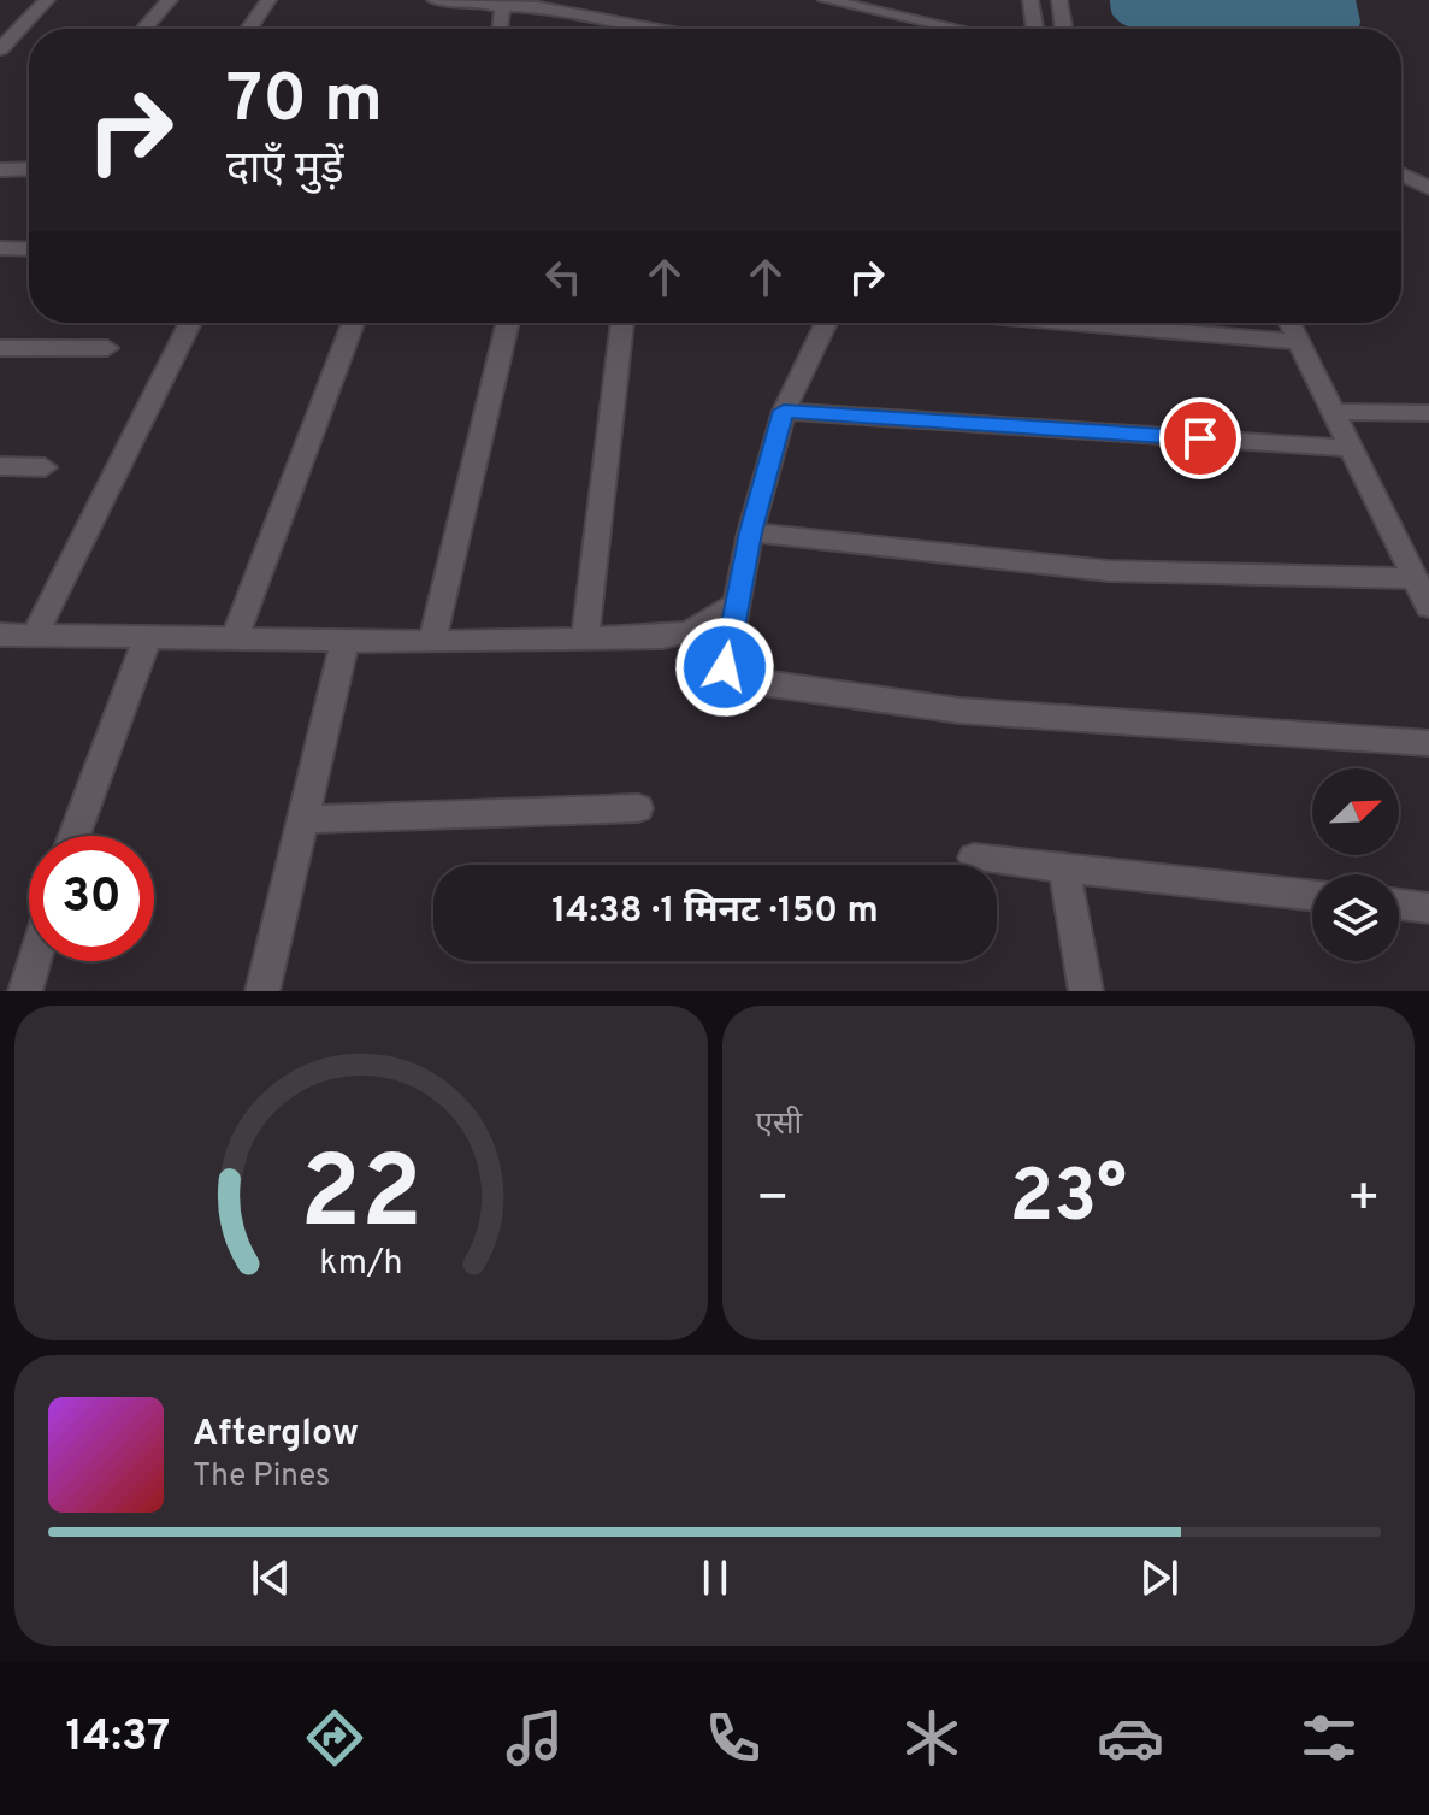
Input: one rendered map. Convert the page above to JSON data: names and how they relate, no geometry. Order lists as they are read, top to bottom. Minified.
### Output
{"north":"top right","page":{"turn":["70 m","दाएँ मुड़ें"],"limit":"30","trip":"14:38 · 1 मिनट · 150 m","tile":"एसी","heat":["−","23°","+"],"song":["Afterglow","The Pines"],"tabs":"14:37","gauge":["22","km/h"]}}
